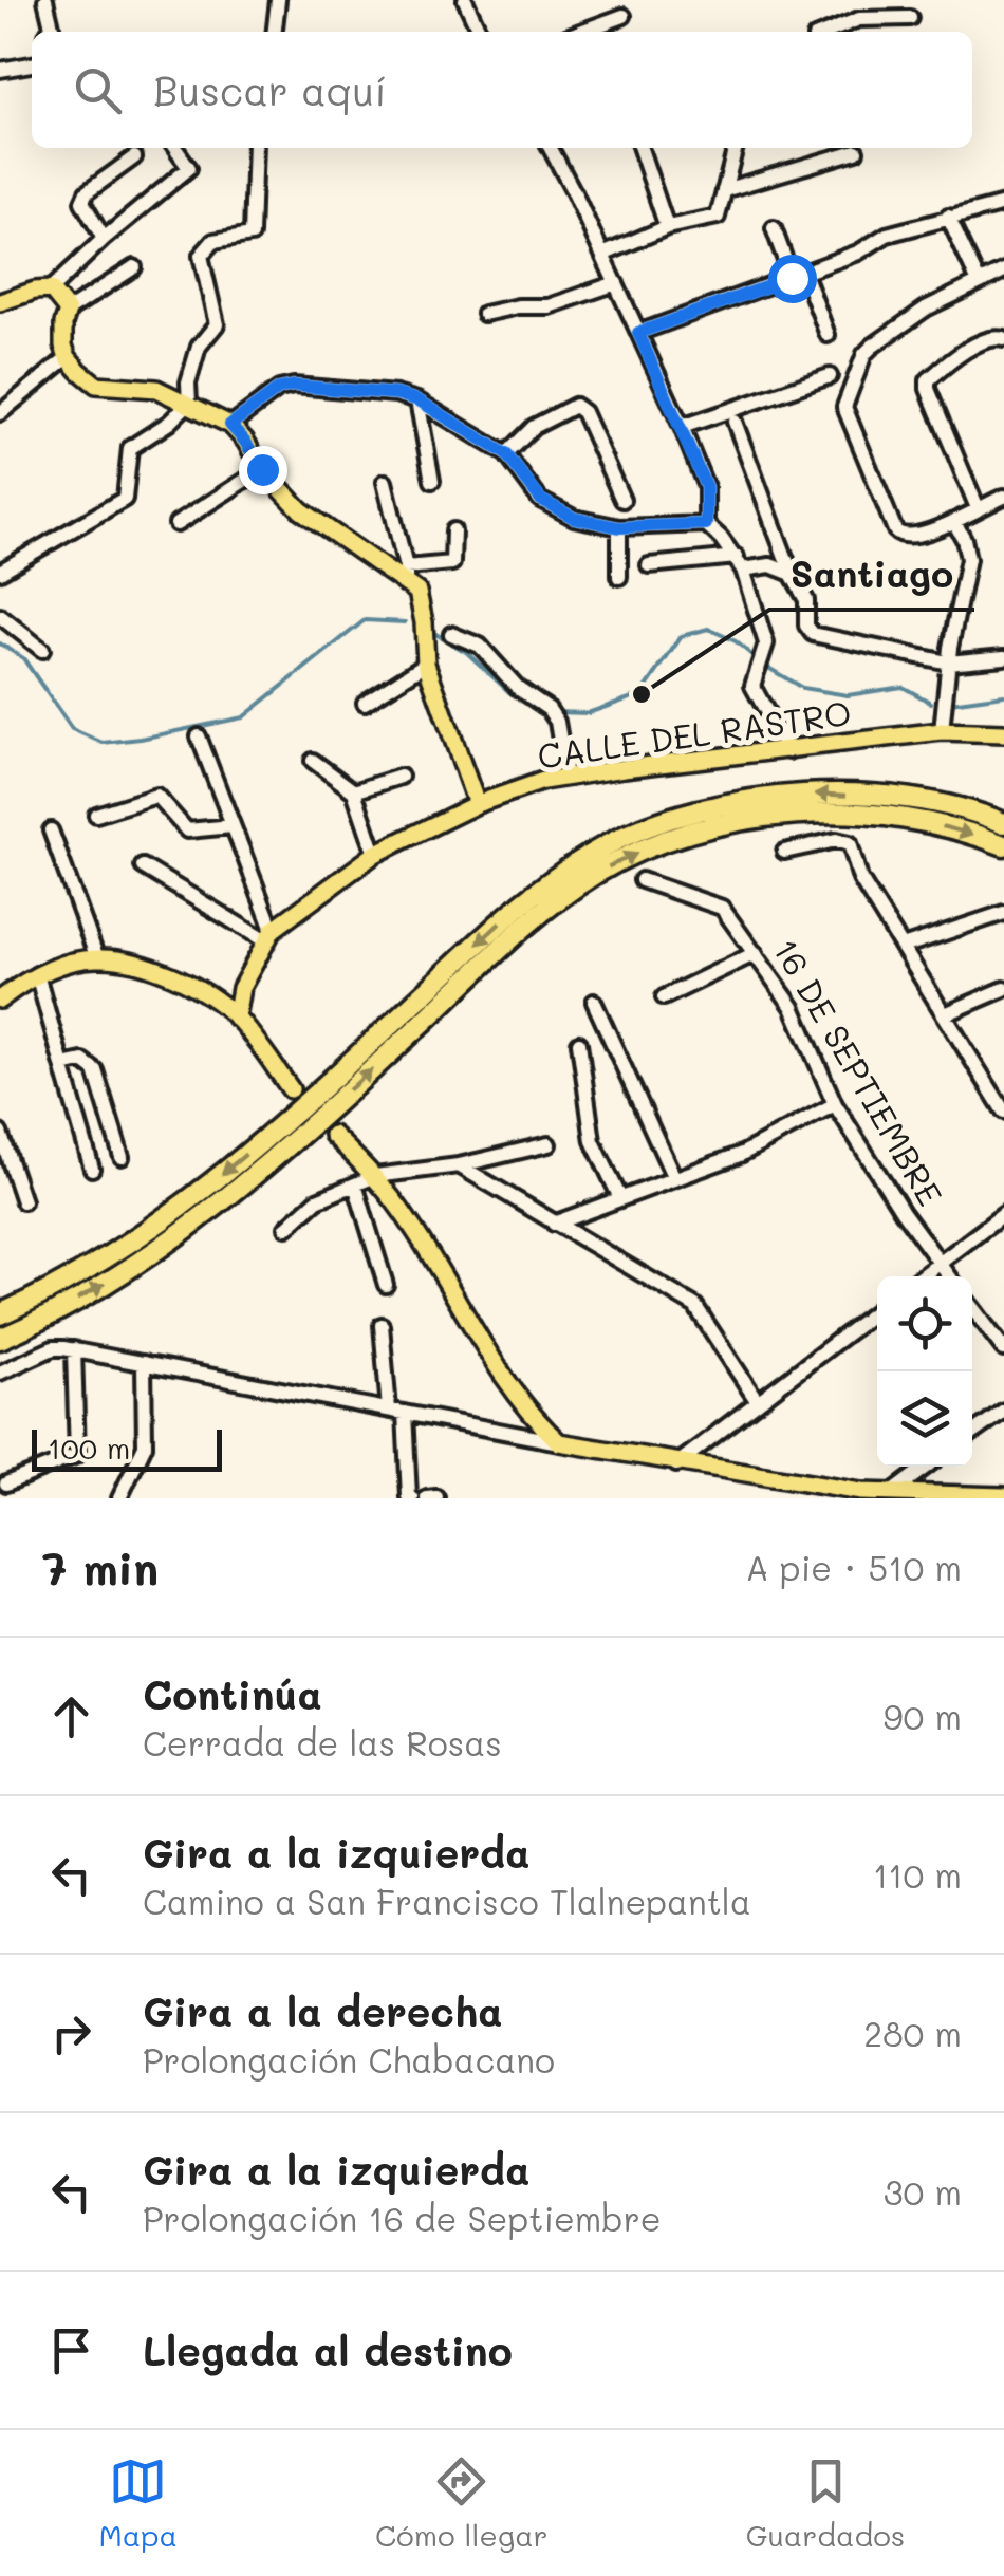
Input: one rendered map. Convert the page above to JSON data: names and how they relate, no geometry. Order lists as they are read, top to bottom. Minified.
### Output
{"streets":{"main road":["CALLE DEL RASTRO"],"street":["16 DE SEPTIEMBRE"]},"places":["Santiago"],"scale_bar":"100 m","page":{"search":"Buscar aquí","scale":"100 m","heading":["7 min","A pie · 510 m"],"list":[["Continúa","Cerrada de las Rosas","90 m"],["Gira a la izquierda","Camino a San Francisco Tlalnepantla","110 m"],["Gira a la derecha","Prolongación Chabacano","280 m"],["Gira a la izquierda","Prolongación 16 de Septiembre","30 m"],"Llegada al destino"],"nav":["Mapa","Cómo llegar","Guardados"]}}
